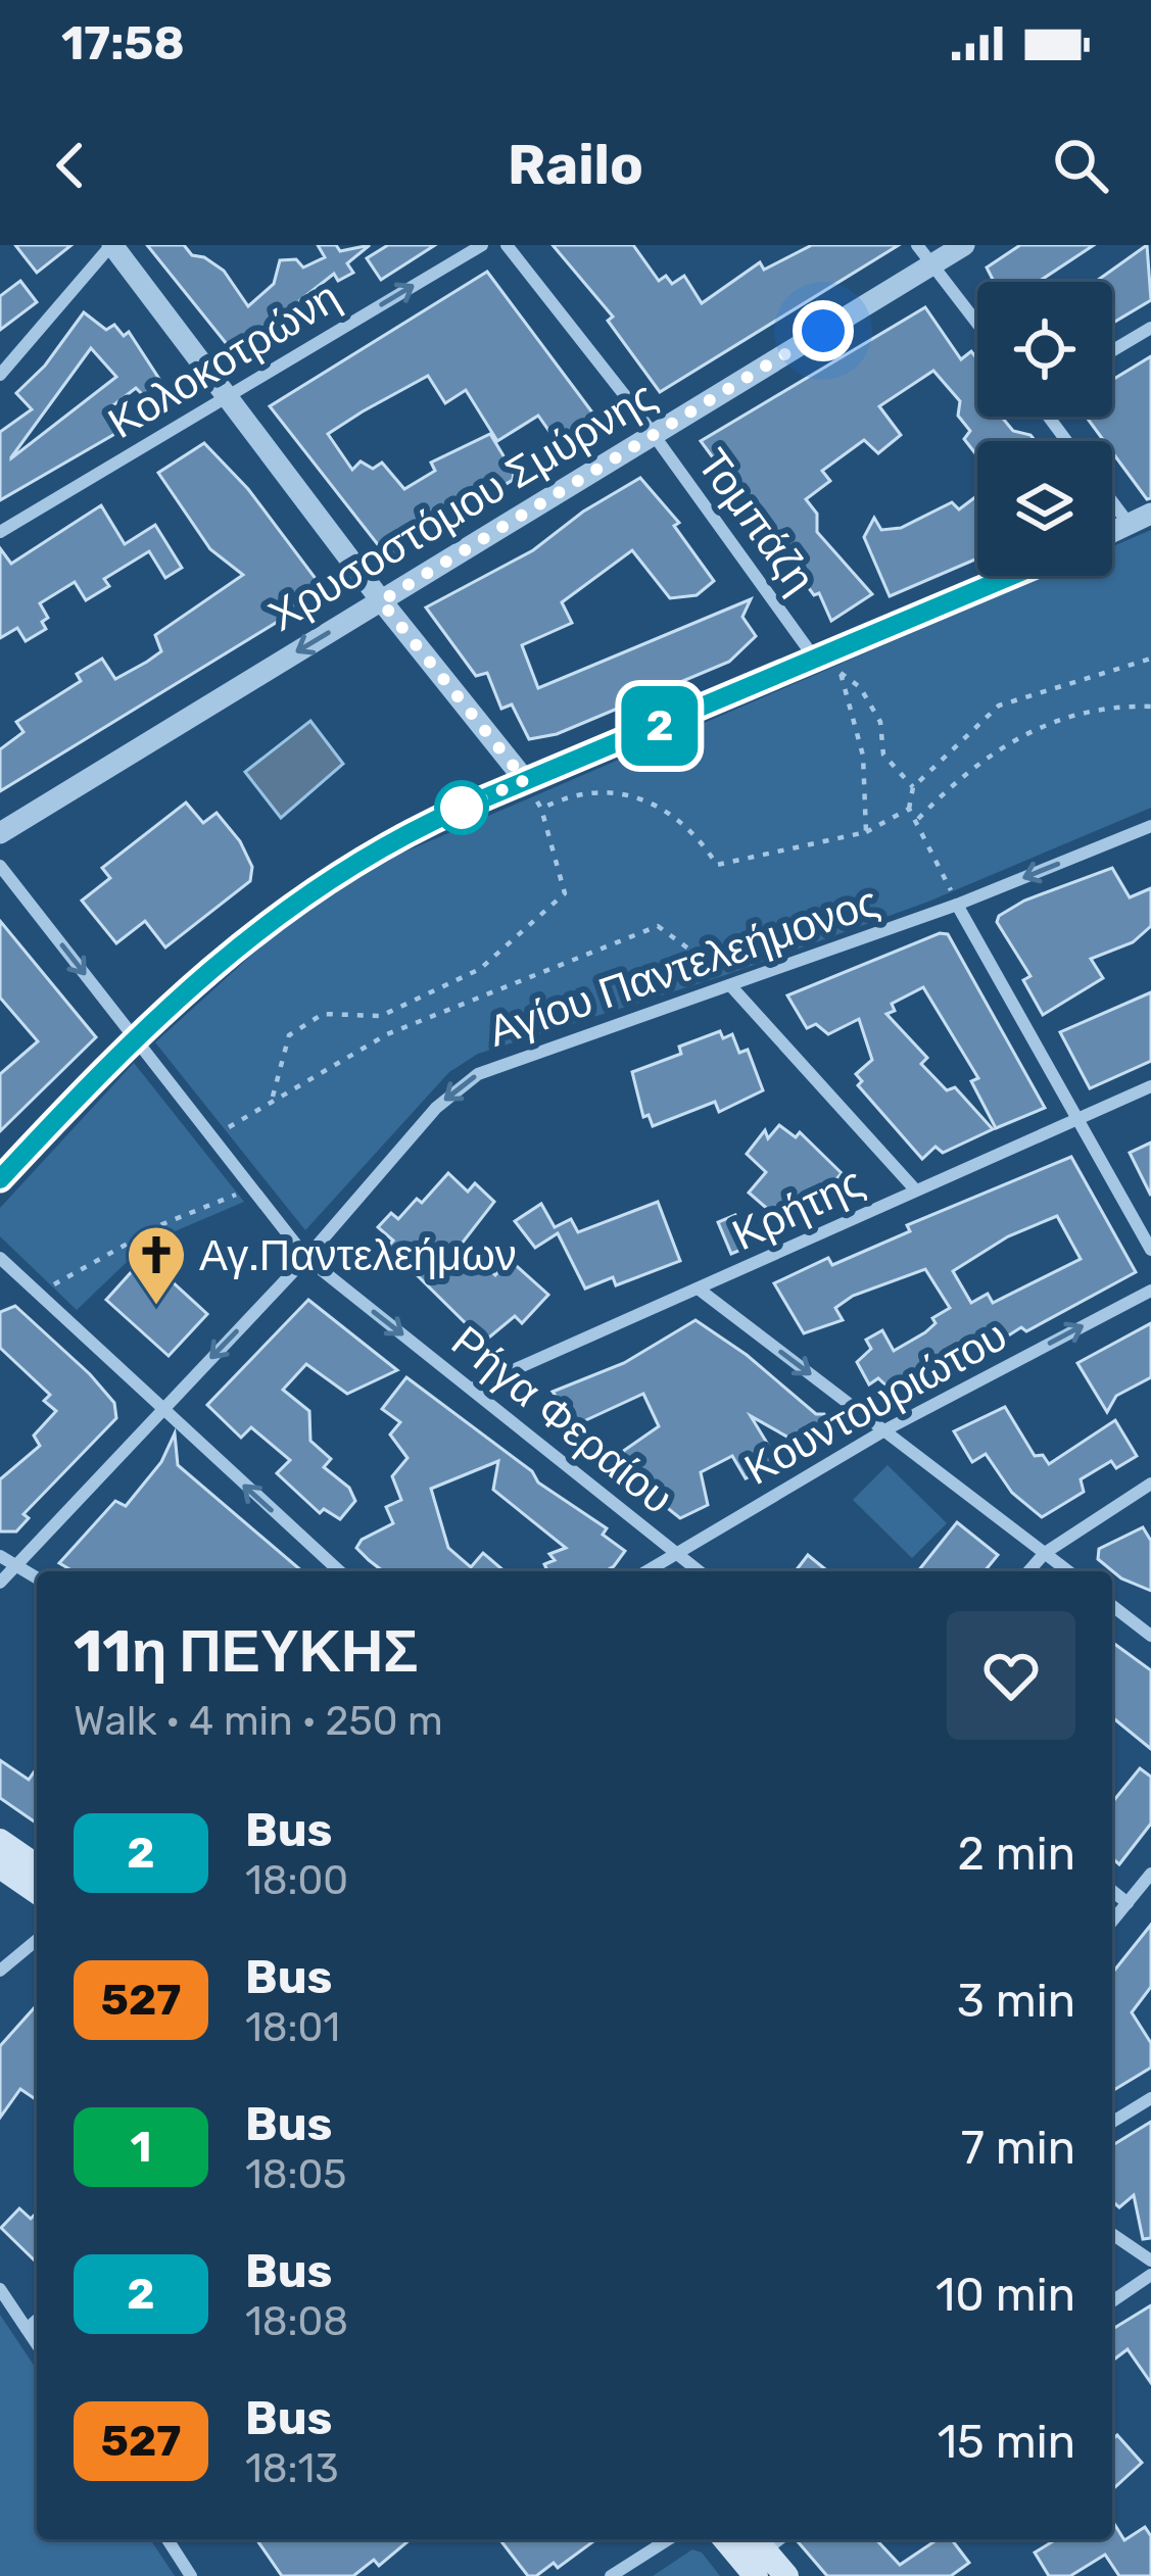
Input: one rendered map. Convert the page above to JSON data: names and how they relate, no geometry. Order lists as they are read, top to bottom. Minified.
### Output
{"streets":{"street":["Κολοκοτρώνη","Χρυσοστόμου Σμύρνης","Τομπάζη","Αγίου Παντελεήμονος","Κρήτης","Κουντουριώτου","Ρήγα Φεραίου"]},"crossings":[["Χρυσοστόμου Σμύρνης","Τομπάζη"],["Αγίου Παντελεήμονος","Ρήγα Φεραίου"],["Κρήτης","Ρήγα Φεραίου"],["Κουντουριώτου","Ρήγα Φεραίου"]],"one_way":["Κολοκοτρώνη","Χρυσοστόμου Σμύρνης","Αγίου Παντελεήμονος","Κουντουριώτου","Ρήγα Φεραίου"],"places":{"church":["Αγ.Παντελεήμων"]},"lines":["bus line 2"],"page":{"status":"17:58","header":"Railo","on_map":"2","heading":["11η ΠΕΥΚΗΣ","Walk · 4 min · 250 m"],"list":[{"mark":"2","name":"Bus","note":"18:00","value":"2 min"},{"mark":"527","name":"Bus","note":"18:01","value":"3 min"},{"mark":"1","name":"Bus","note":"18:05","value":"7 min"},{"mark":"2","name":"Bus","note":"18:08","value":"10 min"},{"mark":"527","name":"Bus","note":"18:13","value":"15 min"}]}}
